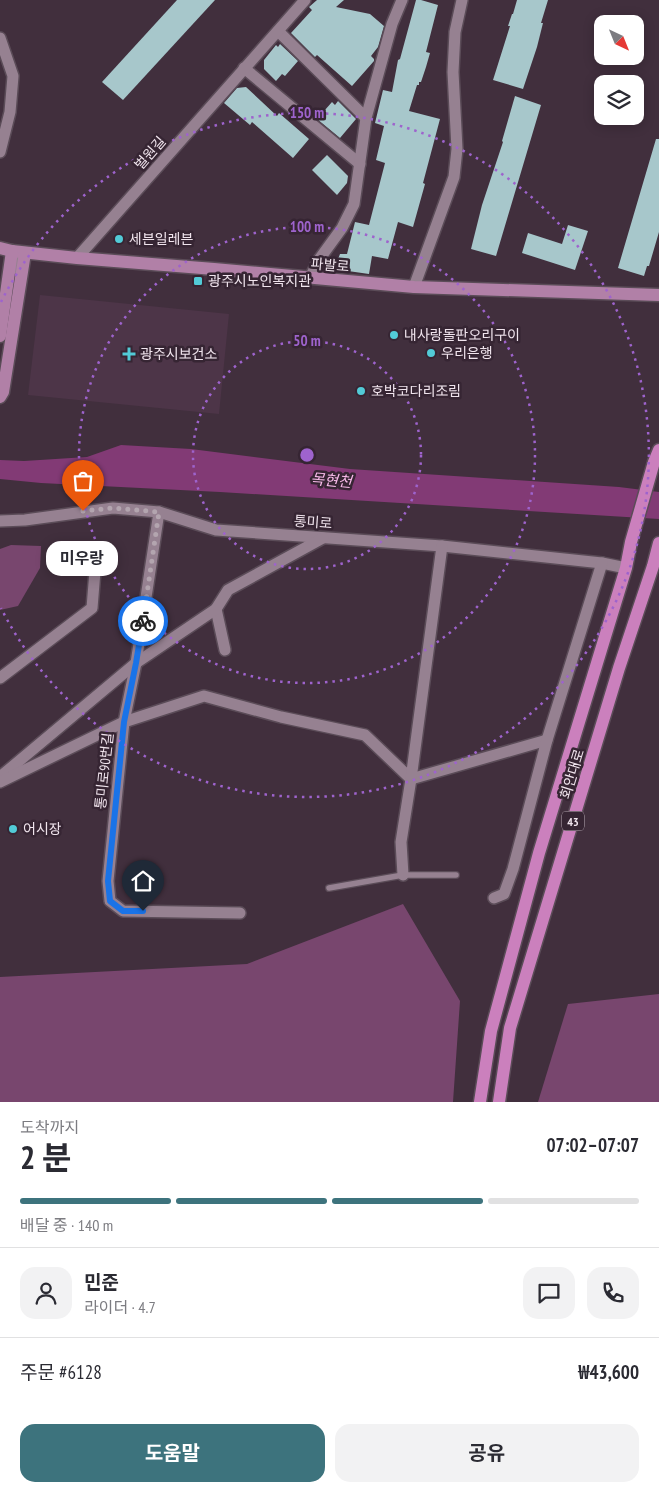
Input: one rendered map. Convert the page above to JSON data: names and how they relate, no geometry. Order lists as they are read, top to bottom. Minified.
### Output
{"streets":{"main road":["파발로","회안대로","43"],"street":["벌원길","통미로","통미로90번길"]},"crossings":[["벌원길","파발로"],["통미로","통미로90번길"],["통미로","회안대로"]],"water":["목현천"],"places":{"other":["세븐일레븐","내사랑돌판오리구이","우리은행","호박코다리조림","미우랑","어시장"],"transit":["광주시노인복지관"],"health":["광주시보건소"]},"north":"bottom right","page":{"bubble":"미우랑","heading":["2 분","도착까지","07:02–07:07"],"panel":["민준","라이더 · 4.7","주문 #6128","₩43,600"],"bar":"배달 중 · 140 m","buttons":["도움말","공유"]},"rings":["150 m","100 m","50 m"]}
